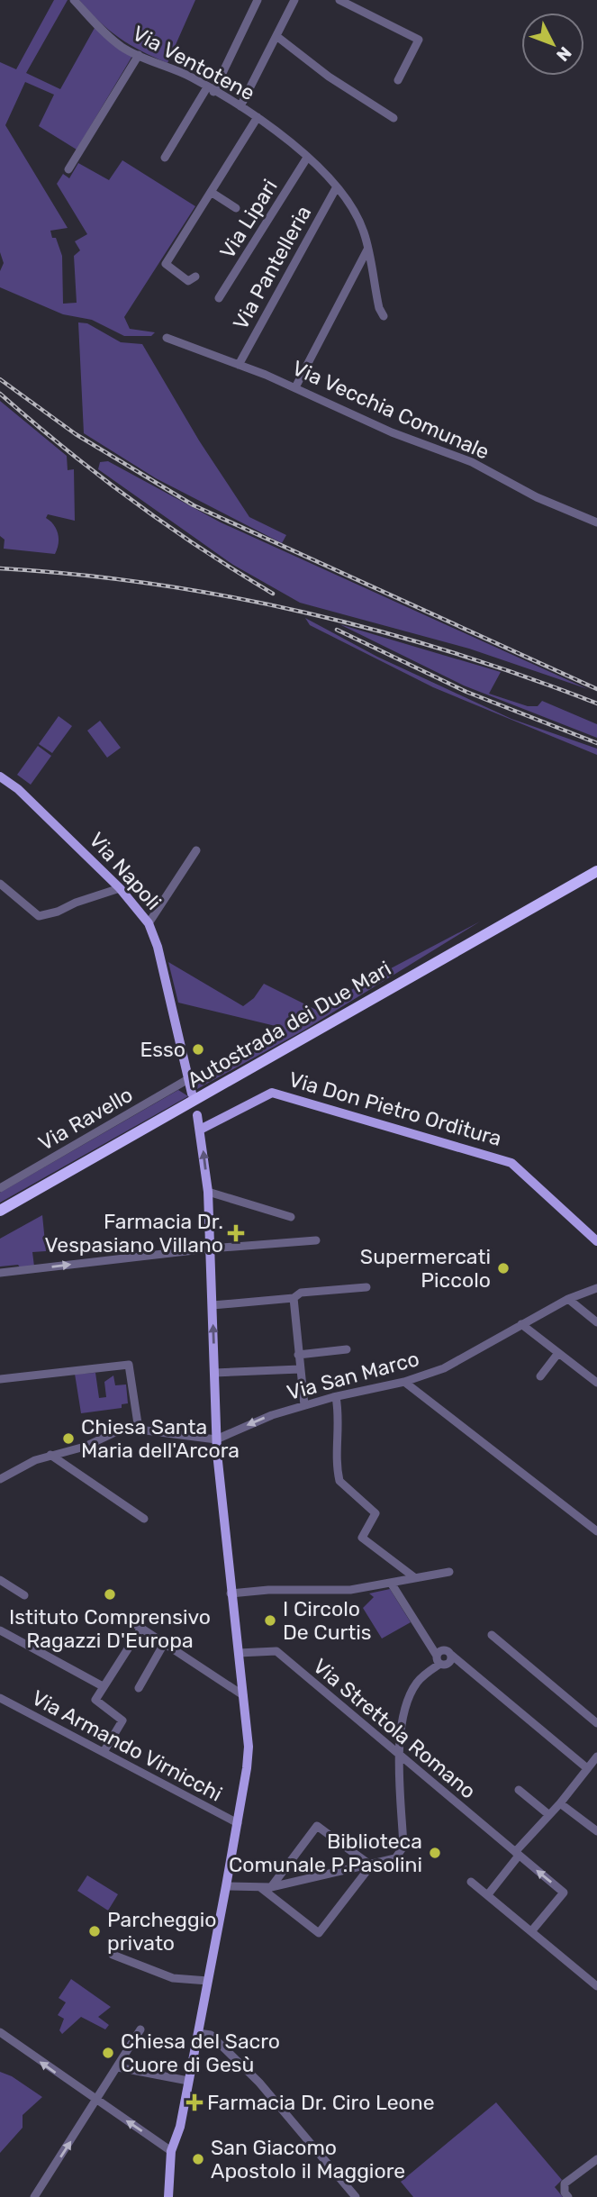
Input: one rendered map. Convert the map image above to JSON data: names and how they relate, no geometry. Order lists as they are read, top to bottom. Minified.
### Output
{"streets":{"highway":["Autostrada dei Due Mari"],"main road":["Via Napoli","Via Don Pietro Orditura"],"street":["Via Ventotene","Via Lipari","Via Pantelleria","Via Vecchia Comunale","Via Ravello","Via San Marco","Via Strettola Romano","Via Armando Virnicchi"]},"crossings":[["Via Ventotene","Via Lipari"],["Via Ventotene","Via Pantelleria"],["Via Pantelleria","Via Vecchia Comunale"],["Via Napoli","Via Ravello"]],"places":{"other":["Esso","Supermercati Piccolo","Chiesa Santa Maria dell'Arcora","Istituto Comprensivo Ragazzi D'Europa","I Circolo De Curtis","Biblioteca Comunale P.Pasolini","Parcheggio privato","Chiesa del Sacro Cuore di Gesù","San Giacomo Apostolo il Maggiore"],"health":["Farmacia Dr. Vespasiano Villano","Farmacia Dr. Ciro Leone"]},"north":"bottom right"}
